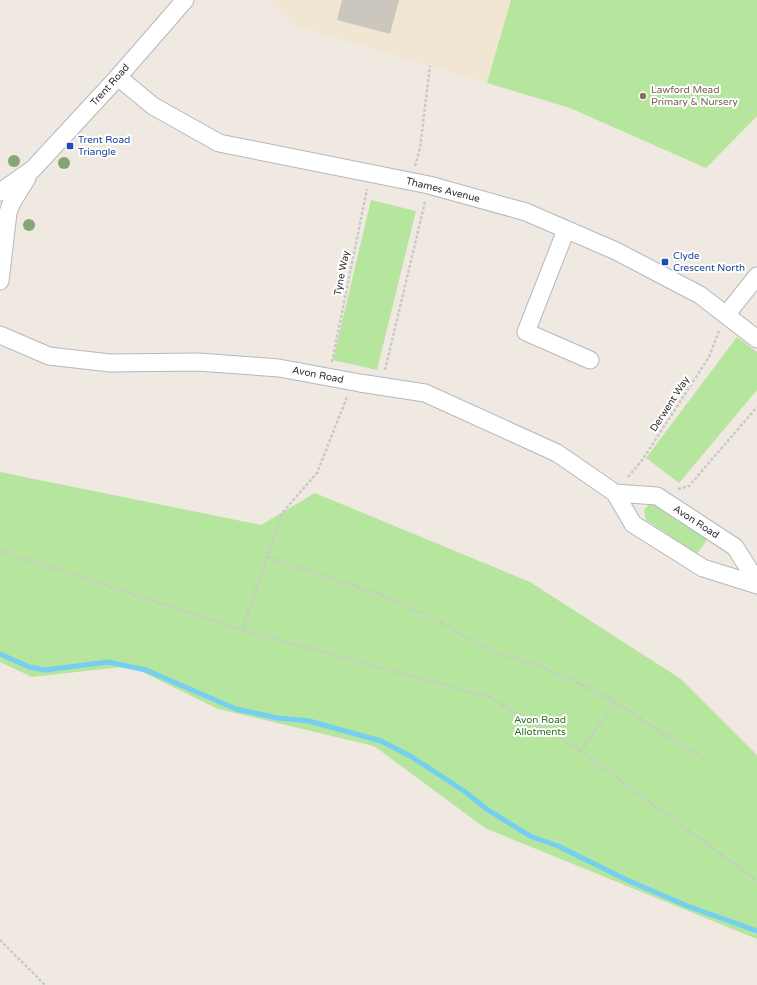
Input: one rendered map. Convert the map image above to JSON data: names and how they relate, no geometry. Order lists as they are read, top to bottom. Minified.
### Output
{"streets":{"street":["Trent Road","Thames Avenue","Avon Road"],"path":["Tyne Way","Derwent Way"]},"crossings":[["Trent Road","Thames Avenue"],["Thames Avenue","Tyne Way"],["Thames Avenue","Derwent Way"],["Tyne Way","Avon Road"],["Avon Road","Derwent Way"]],"parks":["Avon Road Allotments"],"places":{"other":["Lawford Mead Primary & Nursery"],"transit":["Trent Road Triangle","Clyde Crescent North"]}}
